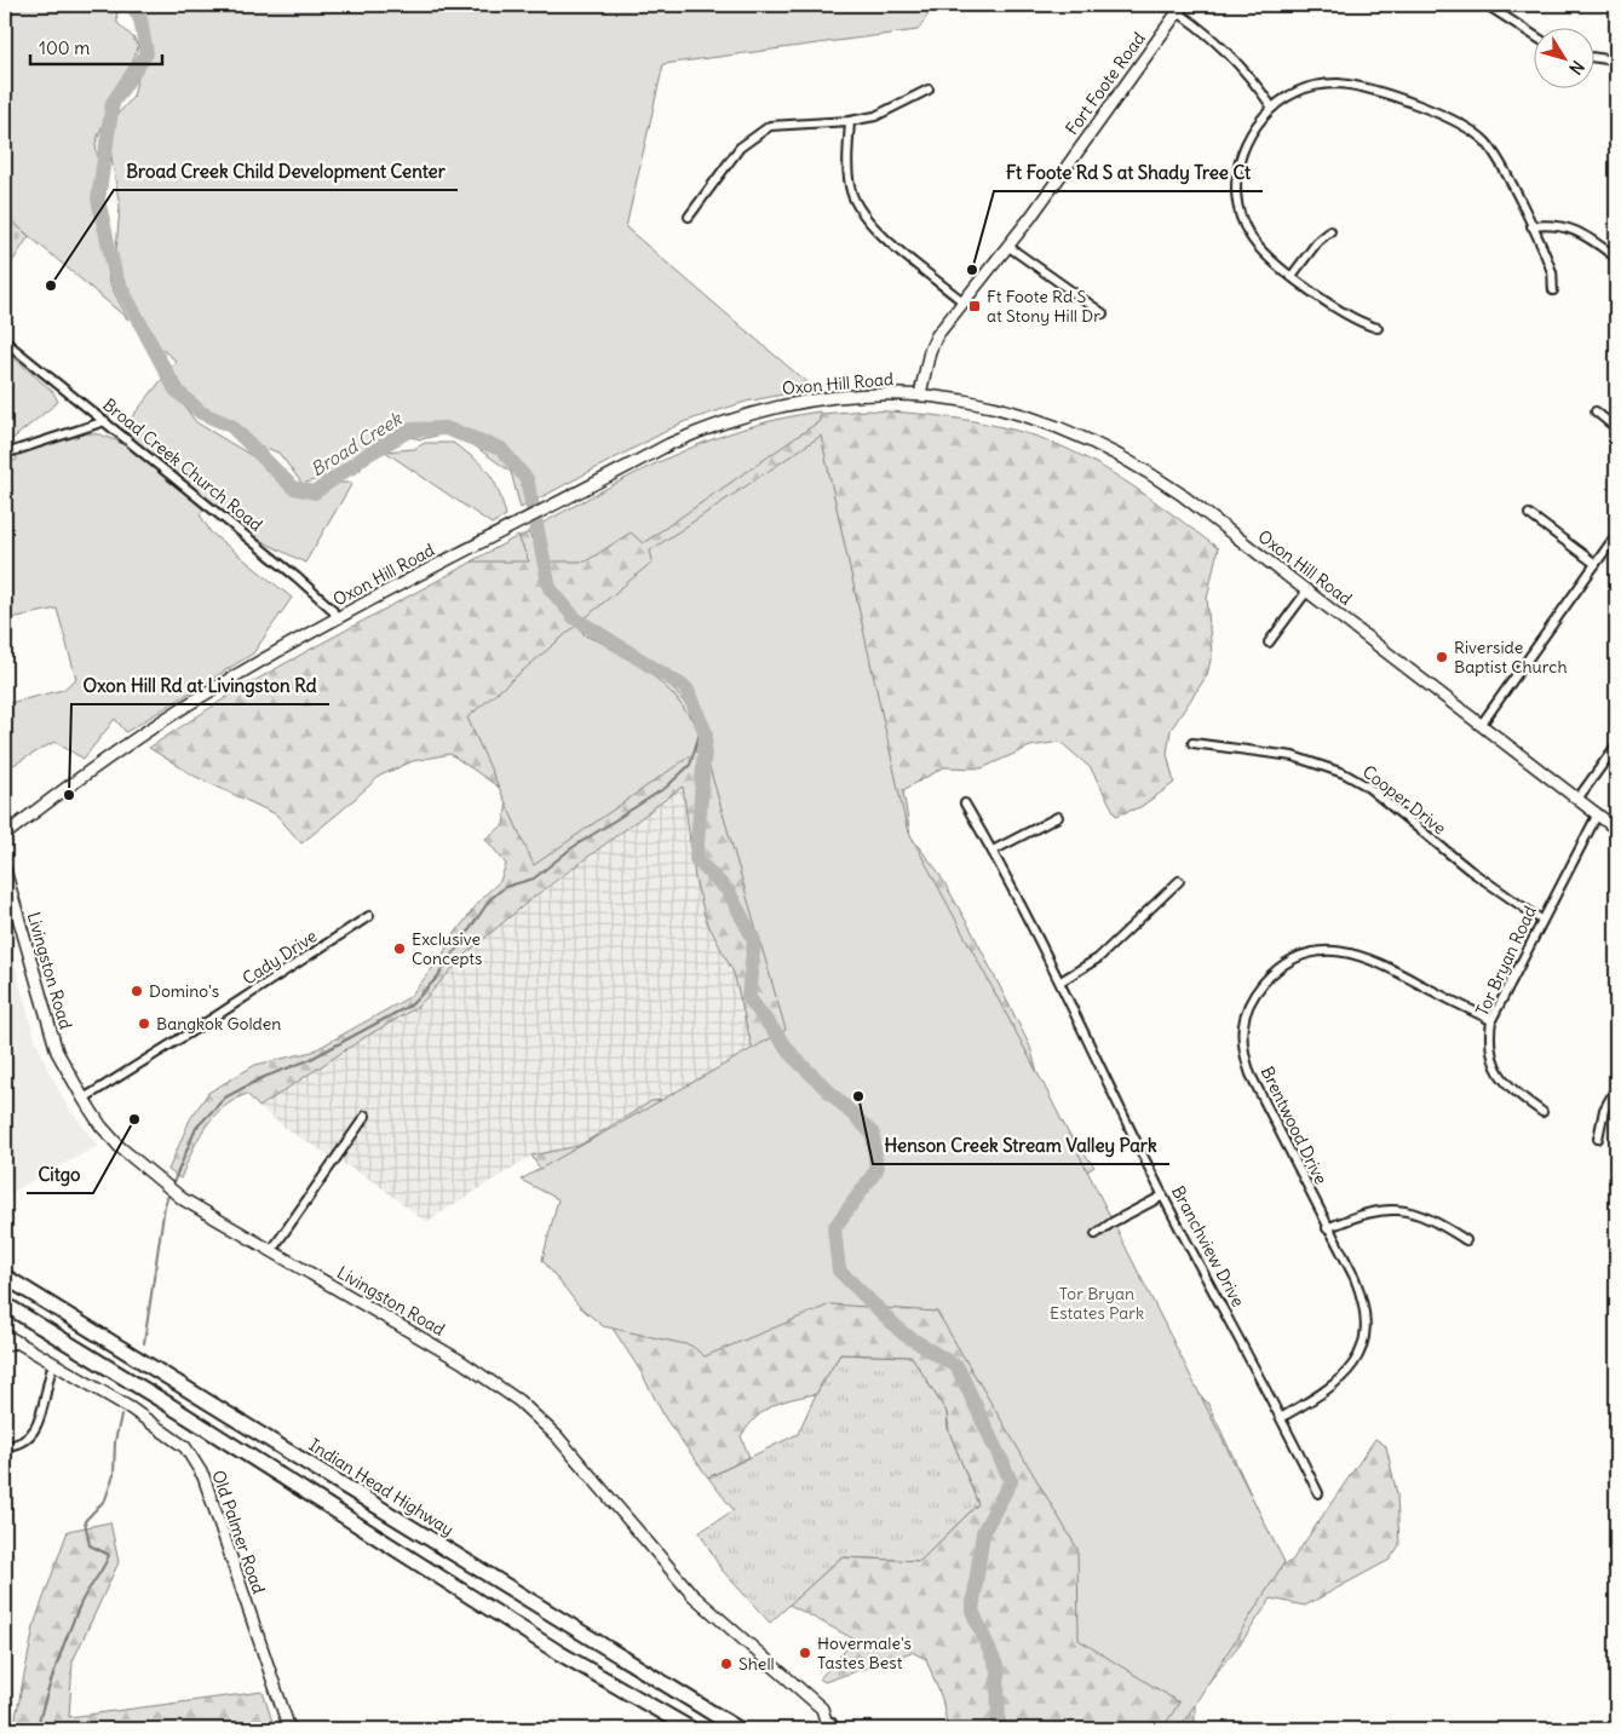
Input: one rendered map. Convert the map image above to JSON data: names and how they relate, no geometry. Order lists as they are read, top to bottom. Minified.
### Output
{"streets":{"highway":["Indian Head Highway"],"main road":["Fort Foote Road","Oxon Hill Road","Livingston Road","Old Palmer Road"],"street":["Broad Creek Church Road","Cooper Drive","Cady Drive","Tor Bryan Road","Brentwood Drive","Branchview Drive"]},"crossings":[["Fort Foote Road","Oxon Hill Road"],["Oxon Hill Road","Broad Creek Church Road"],["Oxon Hill Road","Tor Bryan Road"],["Cooper Drive","Tor Bryan Road"],["Cady Drive","Livingston Road"],["Tor Bryan Road","Brentwood Drive"],["Brentwood Drive","Branchview Drive"]],"water":["Broad Creek"],"parks":["Tor Bryan Estates Park"],"places":{"other":["Ft Foote Rd S at Shady Tree Ct","Broad Creek Child Development Center","Riverside Baptist Church","Oxon Hill Rd at Livingston Rd","Exclusive Concepts","Domino's","Bangkok Golden","Henson Creek Stream Valley Park","Citgo","Hovermale's Tastes Best","Shell"],"transit":["Ft Foote Rd S at Stony Hill Dr"]},"scale_bar":"100 m","north":"bottom right"}
